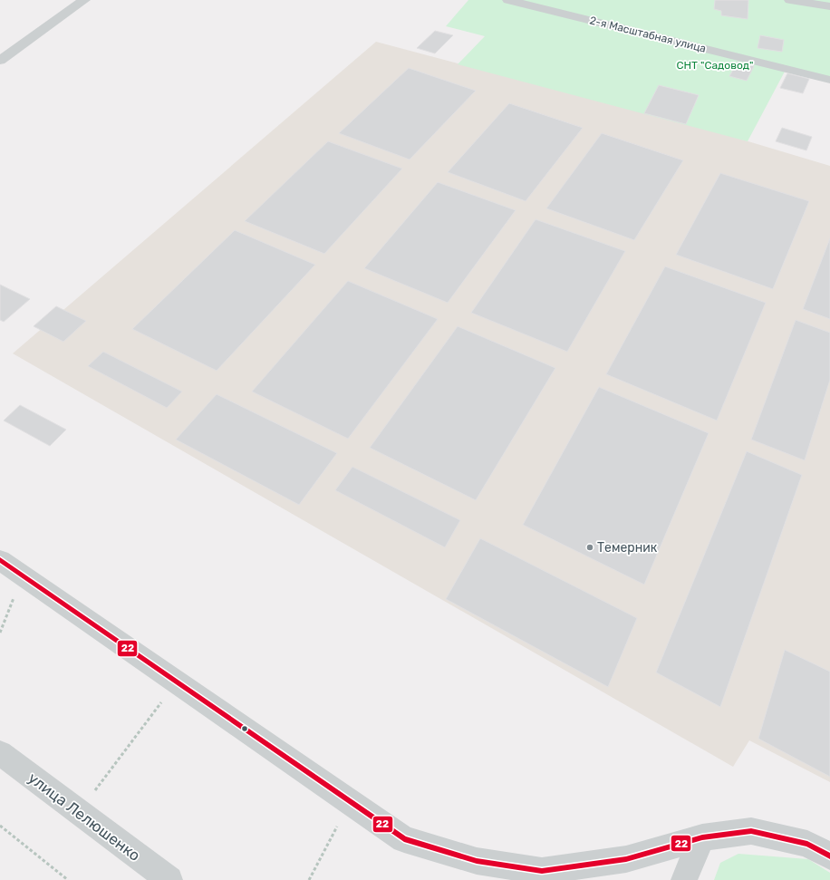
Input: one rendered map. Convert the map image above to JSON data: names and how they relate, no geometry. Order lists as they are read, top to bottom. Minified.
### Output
{"streets":{"street":["2-я Масштабная улица","улица Лелюшенко"]},"parks":["СНТ \"Садовод\""],"places":["Темерник"],"lines":["transit line 22"]}
